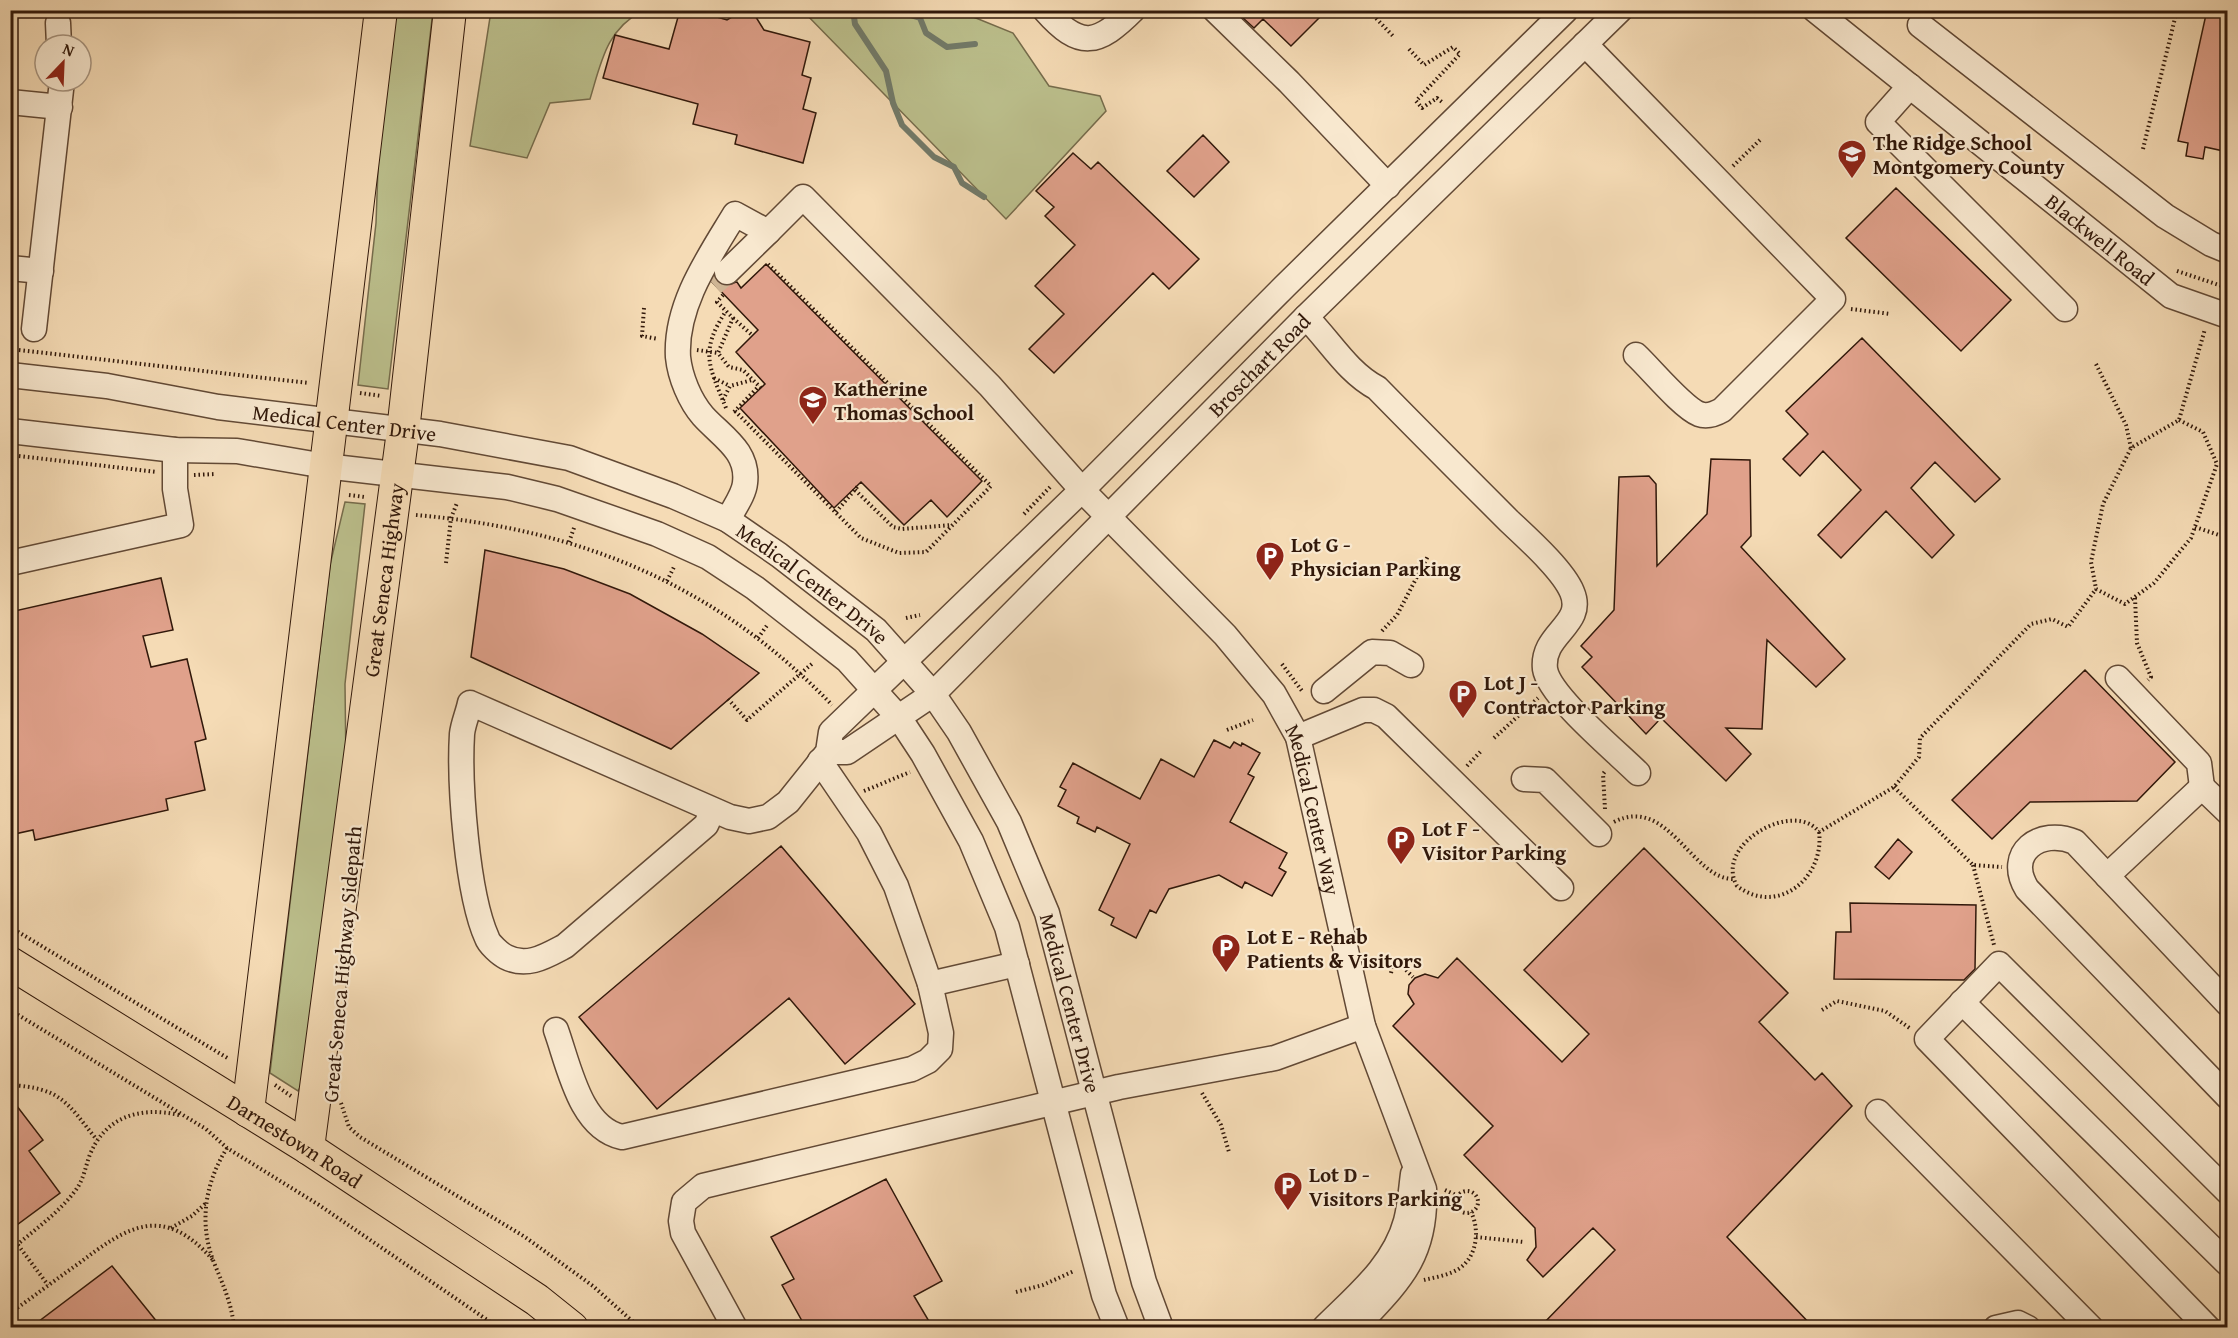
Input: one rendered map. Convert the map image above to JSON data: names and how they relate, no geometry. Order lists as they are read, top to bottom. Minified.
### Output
{"streets":{"main road":["Great Seneca Highway","Darnestown Road"],"street":["Blackwell Road","Broschart Road","Medical Center Drive","Medical Center Way"],"path":["Great Seneca Highway Sidepath"]},"crossings":[["Broschart Road","Medical Center Drive"],["Broschart Road","Medical Center Way"],["Medical Center Drive","Great Seneca Highway"],["Great Seneca Highway","Darnestown Road"]],"places":{"school or university":["The Ridge School Montgomery County","Katherine Thomas School"],"parking":["Lot G - Physician Parking","Lot J - Contractor Parking","Lot F - Visitor Parking","Lot E - Rehab Patients & Visitors","Lot D - Visitors Parking"]},"north":"top right"}
